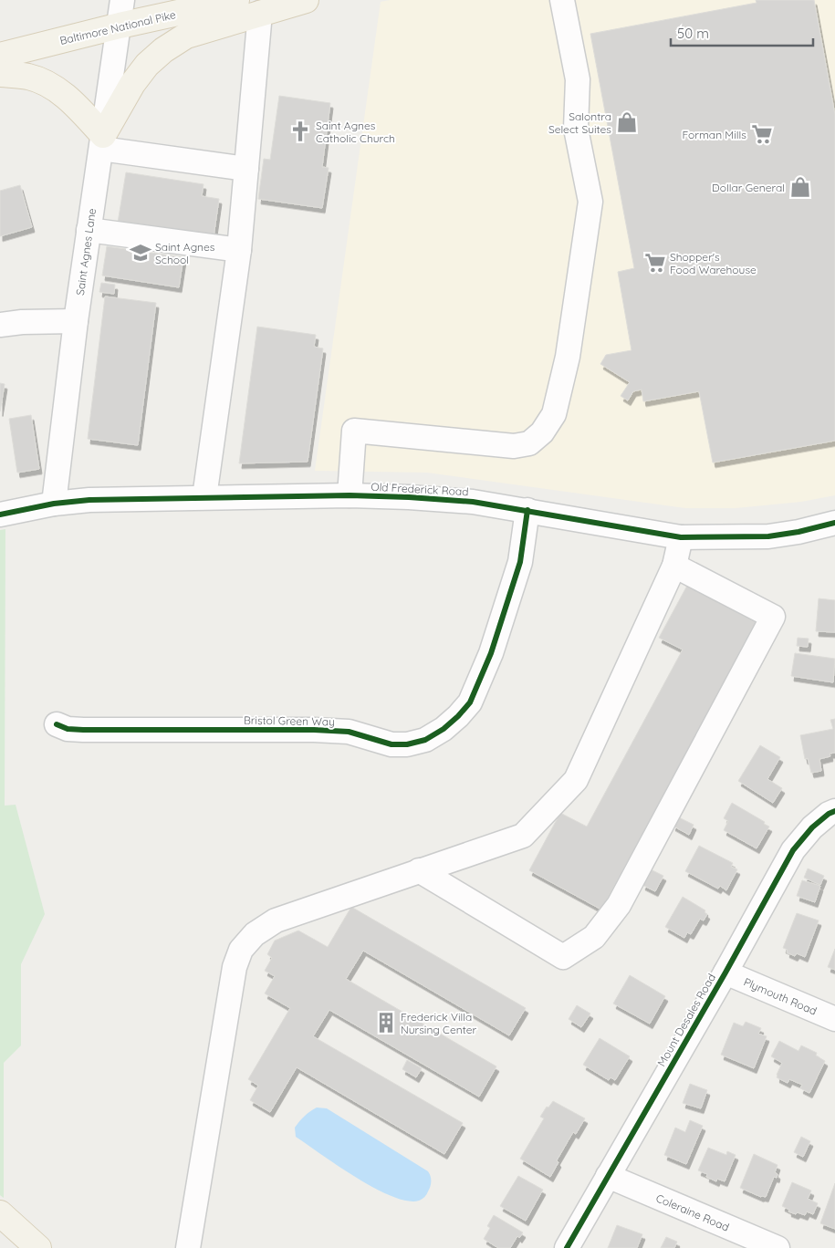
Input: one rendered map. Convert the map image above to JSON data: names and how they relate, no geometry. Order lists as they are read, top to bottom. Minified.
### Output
{"streets":{"main road":["Baltimore National Pike"],"street":["Saint Agnes Lane","Old Frederick Road","Bristol Green Way","Plymouth Road","Mount Desales Road","Coleraine Road"]},"crossings":[["Baltimore National Pike","Saint Agnes Lane"],["Saint Agnes Lane","Old Frederick Road"],["Old Frederick Road","Bristol Green Way"],["Plymouth Road","Mount Desales Road"],["Mount Desales Road","Coleraine Road"]],"places":{"shop":["Salontra Select Suites","Dollar General"],"church":["Saint Agnes Catholic Church"],"supermarket":["Forman Mills","Shopper's Food Warehouse"],"school or university":["Saint Agnes School"],"building":["Frederick Villa Nursing Center"]},"scale_bar":"50 m"}
